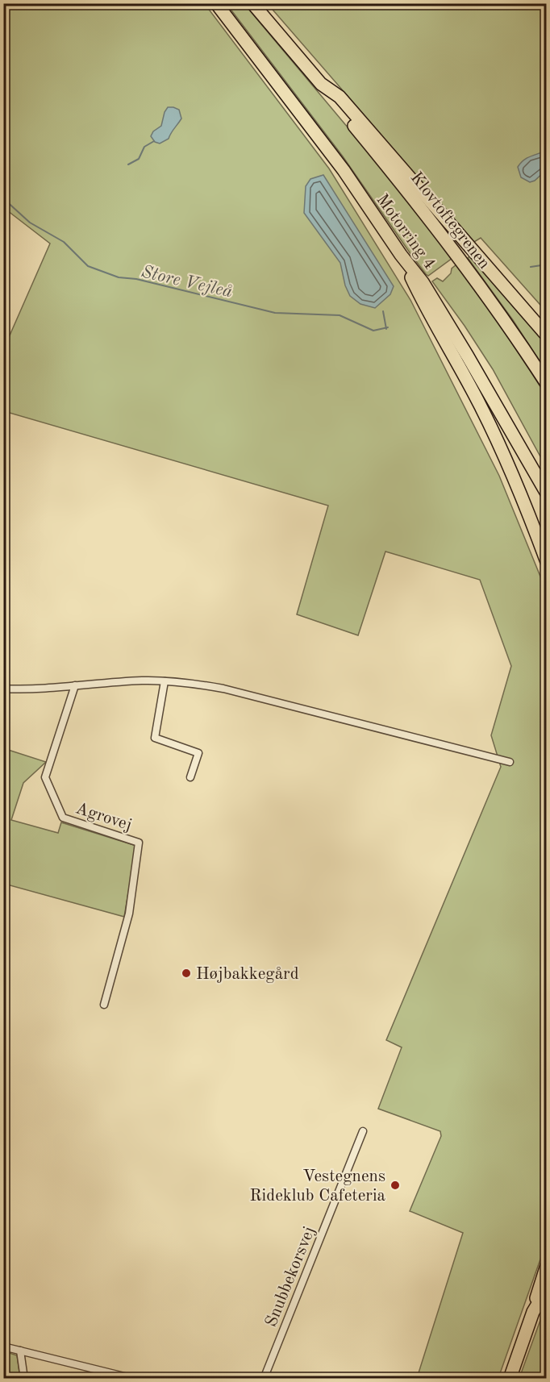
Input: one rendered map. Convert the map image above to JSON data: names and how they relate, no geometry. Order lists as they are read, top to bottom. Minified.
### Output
{"streets":{"highway":["Klovtoftegrenen","Motorring 4"],"street":["Agrovej","Snubbekorsvej"]},"crossings":[["Klovtoftegrenen","Motorring 4"]],"water":["Store Vejleå"],"places":["Højbakkegård","Vestegnens Rideklub Cafeteria"]}
